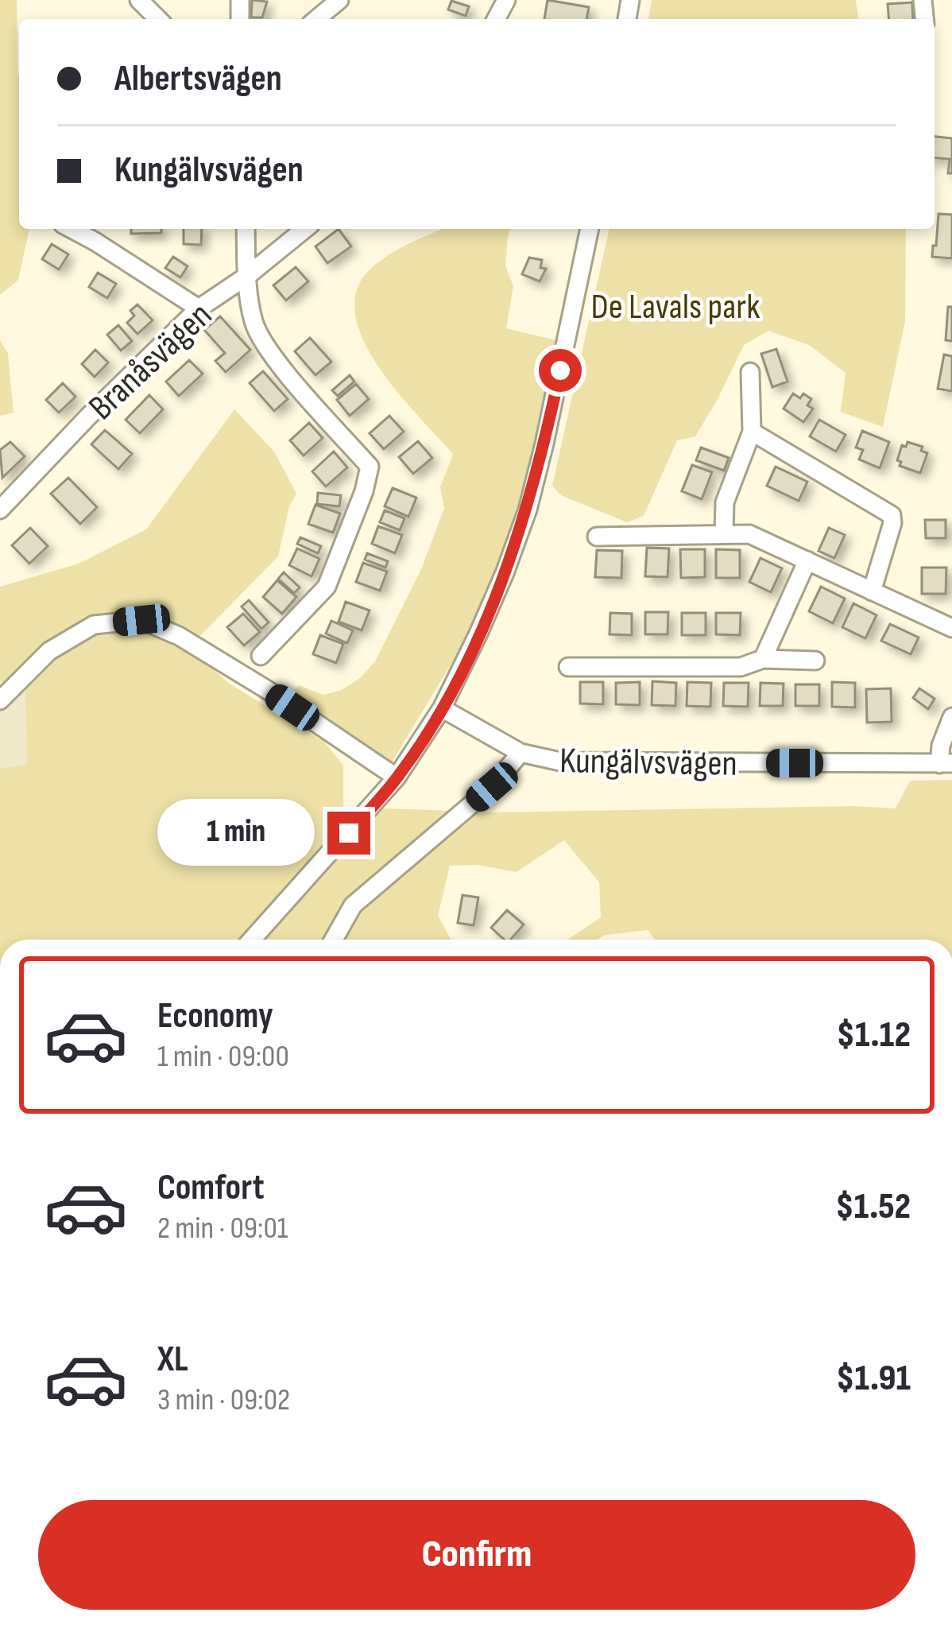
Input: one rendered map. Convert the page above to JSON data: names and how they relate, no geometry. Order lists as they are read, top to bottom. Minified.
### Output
{"streets":{"street":["Branåsvägen","Kungälvsvägen"]},"parks":["De Lavals park"],"page":{"banner":["Albertsvägen","Kungälvsvägen"],"bubble":"1 min","list":[{"name":"Economy","note":"1 min · 09:00","value":"$1.12"},{"name":"Comfort","note":"2 min · 09:01","value":"$1.52"},{"name":"XL","note":"3 min · 09:02","value":"$1.91"}],"buttons":"Confirm"}}
